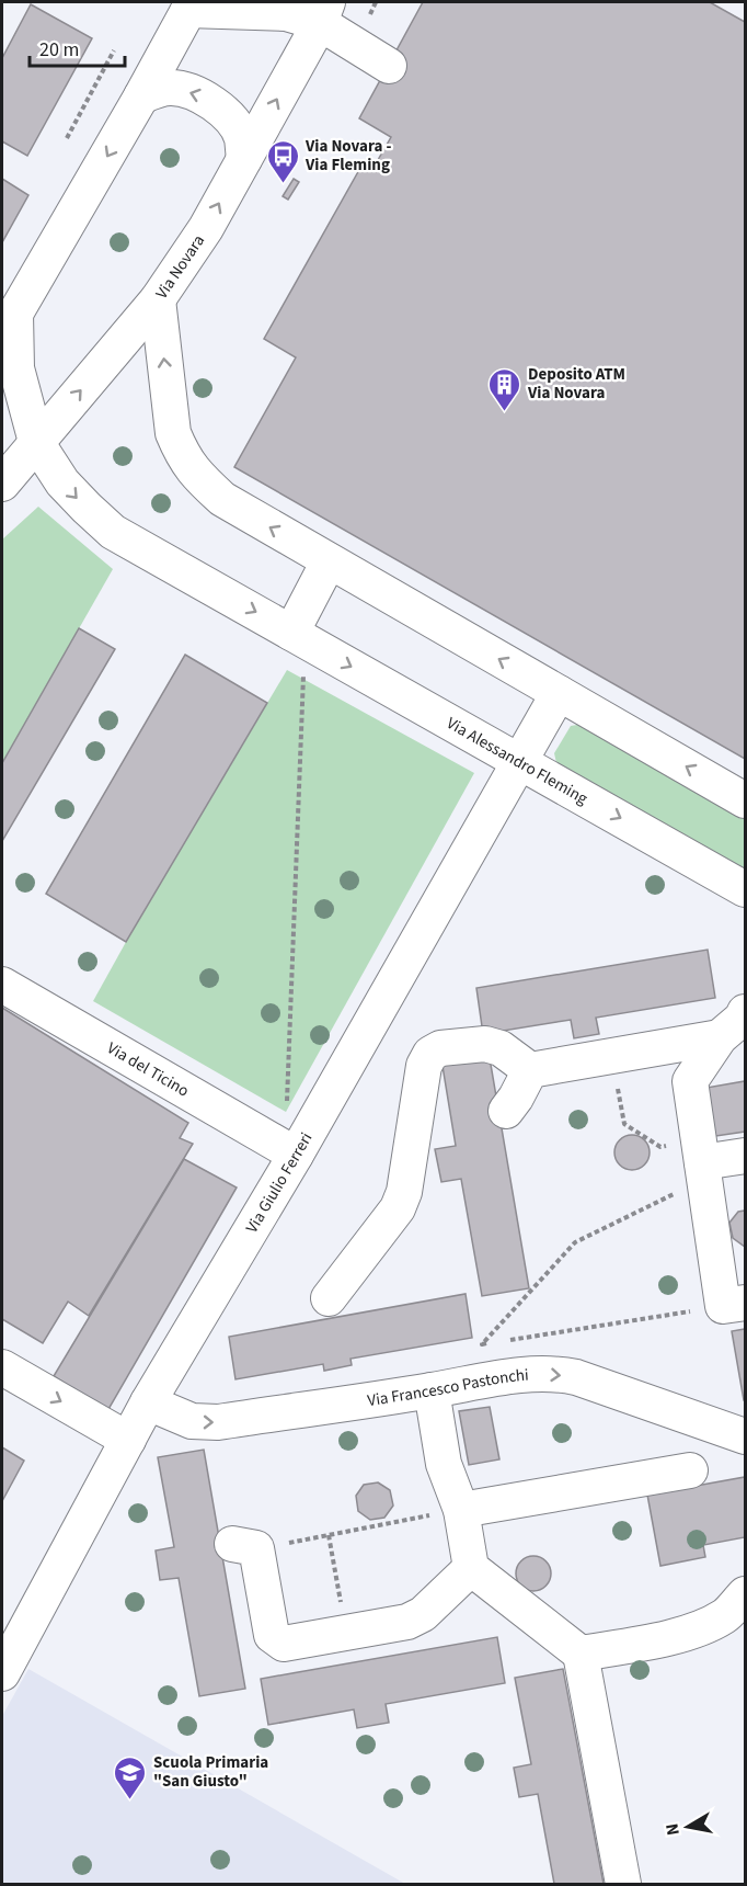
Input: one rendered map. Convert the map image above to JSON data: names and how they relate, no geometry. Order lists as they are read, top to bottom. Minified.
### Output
{"streets":{"street":["Via Novara","Via Alessandro Fleming","Via del Ticino","Via Giulio Ferreri","Via Francesco Pastonchi"]},"crossings":[["Via Novara","Via Alessandro Fleming"],["Via Alessandro Fleming","Via Giulio Ferreri"],["Via del Ticino","Via Giulio Ferreri"],["Via Giulio Ferreri","Via Francesco Pastonchi"]],"places":{"bus stop":["Via Novara - Via Fleming"],"building":["Deposito ATM Via Novara"],"school or university":["Scuola Primaria \"San Giusto\""]},"scale_bar":"20 m","north":"left"}
